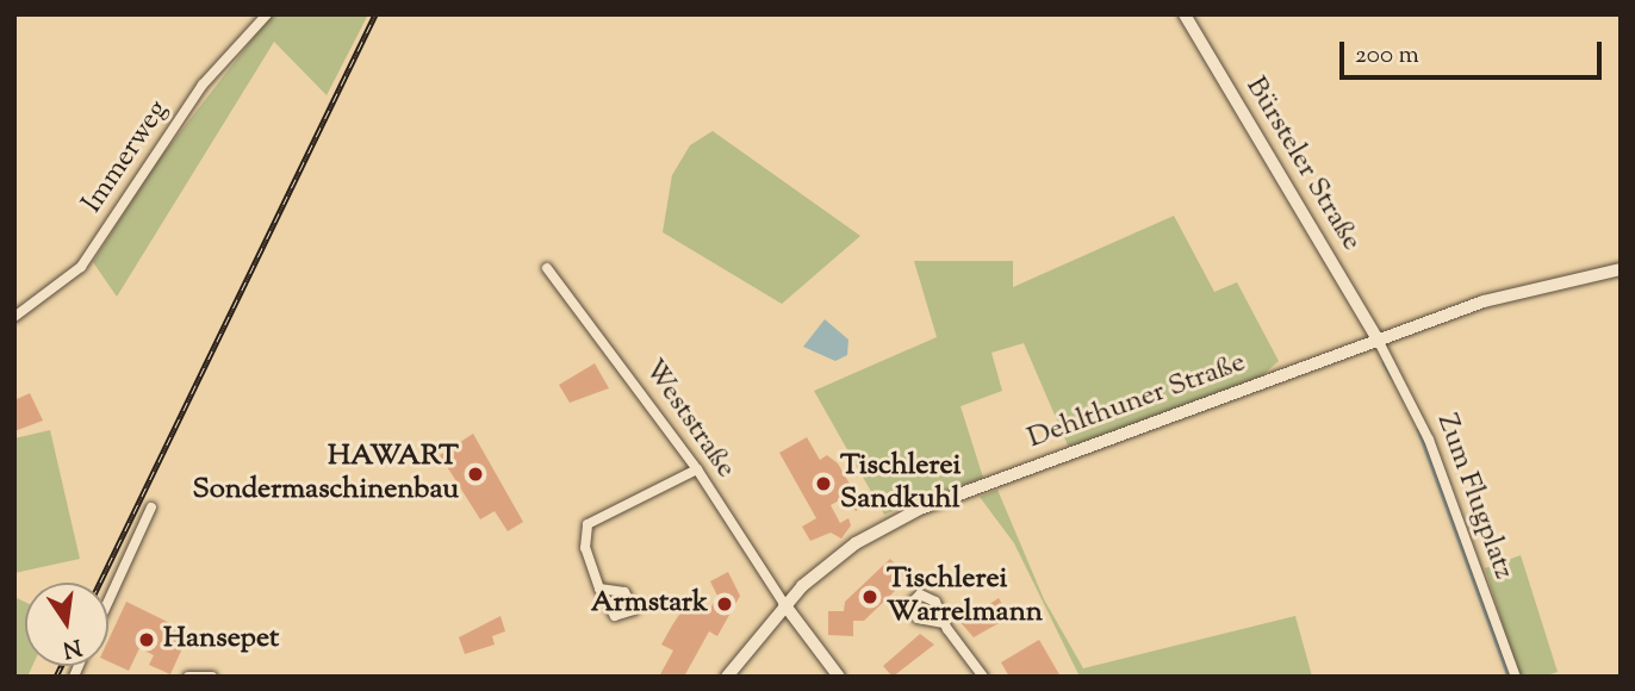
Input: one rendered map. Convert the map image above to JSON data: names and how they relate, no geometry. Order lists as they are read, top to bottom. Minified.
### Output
{"streets":{"street":["Immerweg","Bürsteler Straße","Dehlthuner Straße","Weststraße","Zum Flugplatz"]},"crossings":[["Bürsteler Straße","Dehlthuner Straße"],["Bürsteler Straße","Zum Flugplatz"],["Dehlthuner Straße","Weststraße"],["Dehlthuner Straße","Zum Flugplatz"]],"places":["HAWART Sondermaschinenbau","Tischlerei Sandkuhl","Tischlerei Warrelmann","Armstark","Hansepet"],"scale_bar":"200 m","north":"bottom"}
